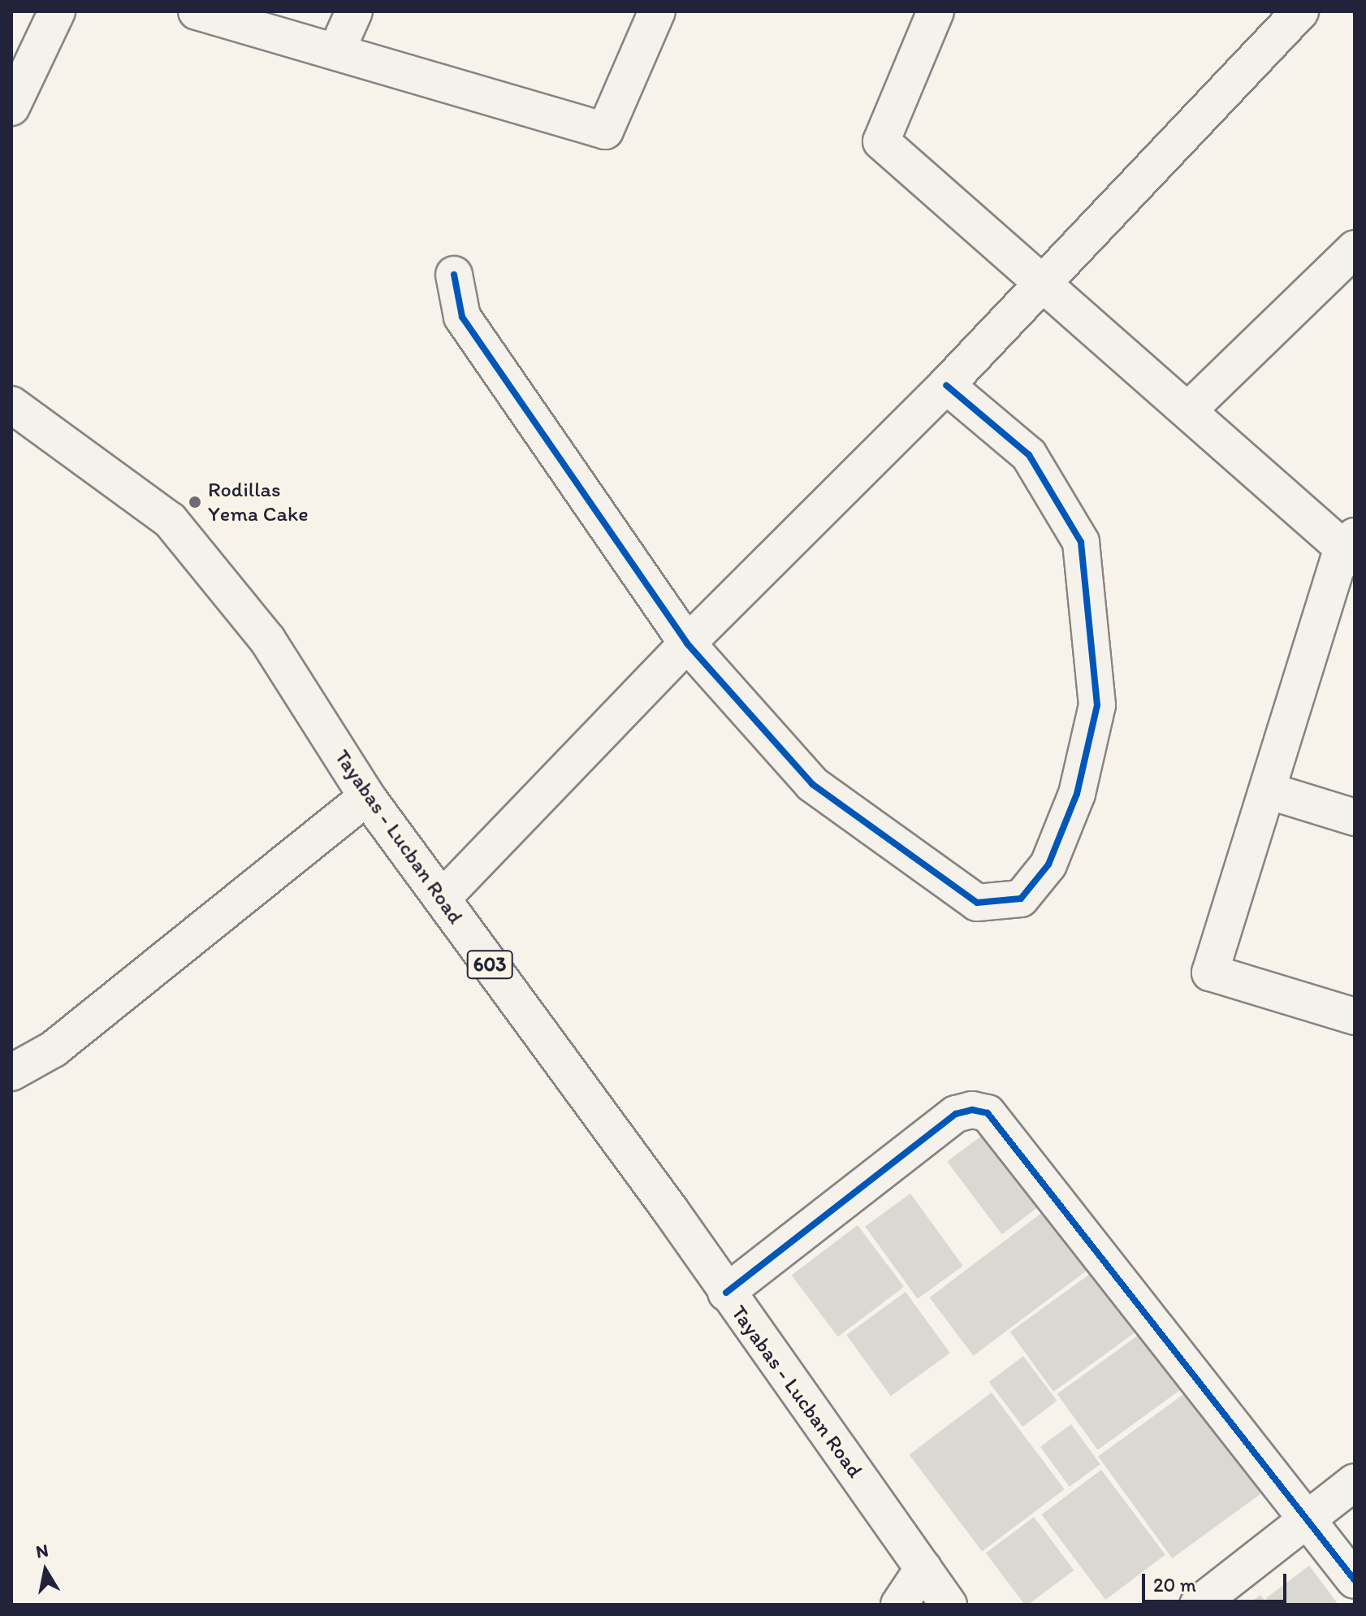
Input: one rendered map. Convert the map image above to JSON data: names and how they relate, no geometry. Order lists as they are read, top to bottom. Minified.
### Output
{"streets":{"street":["Tayabas - Lucban Road","603"]},"crossings":[["Tayabas - Lucban Road","603"]],"places":["Rodillas Yema Cake"],"scale_bar":"20 m","north":"top"}
